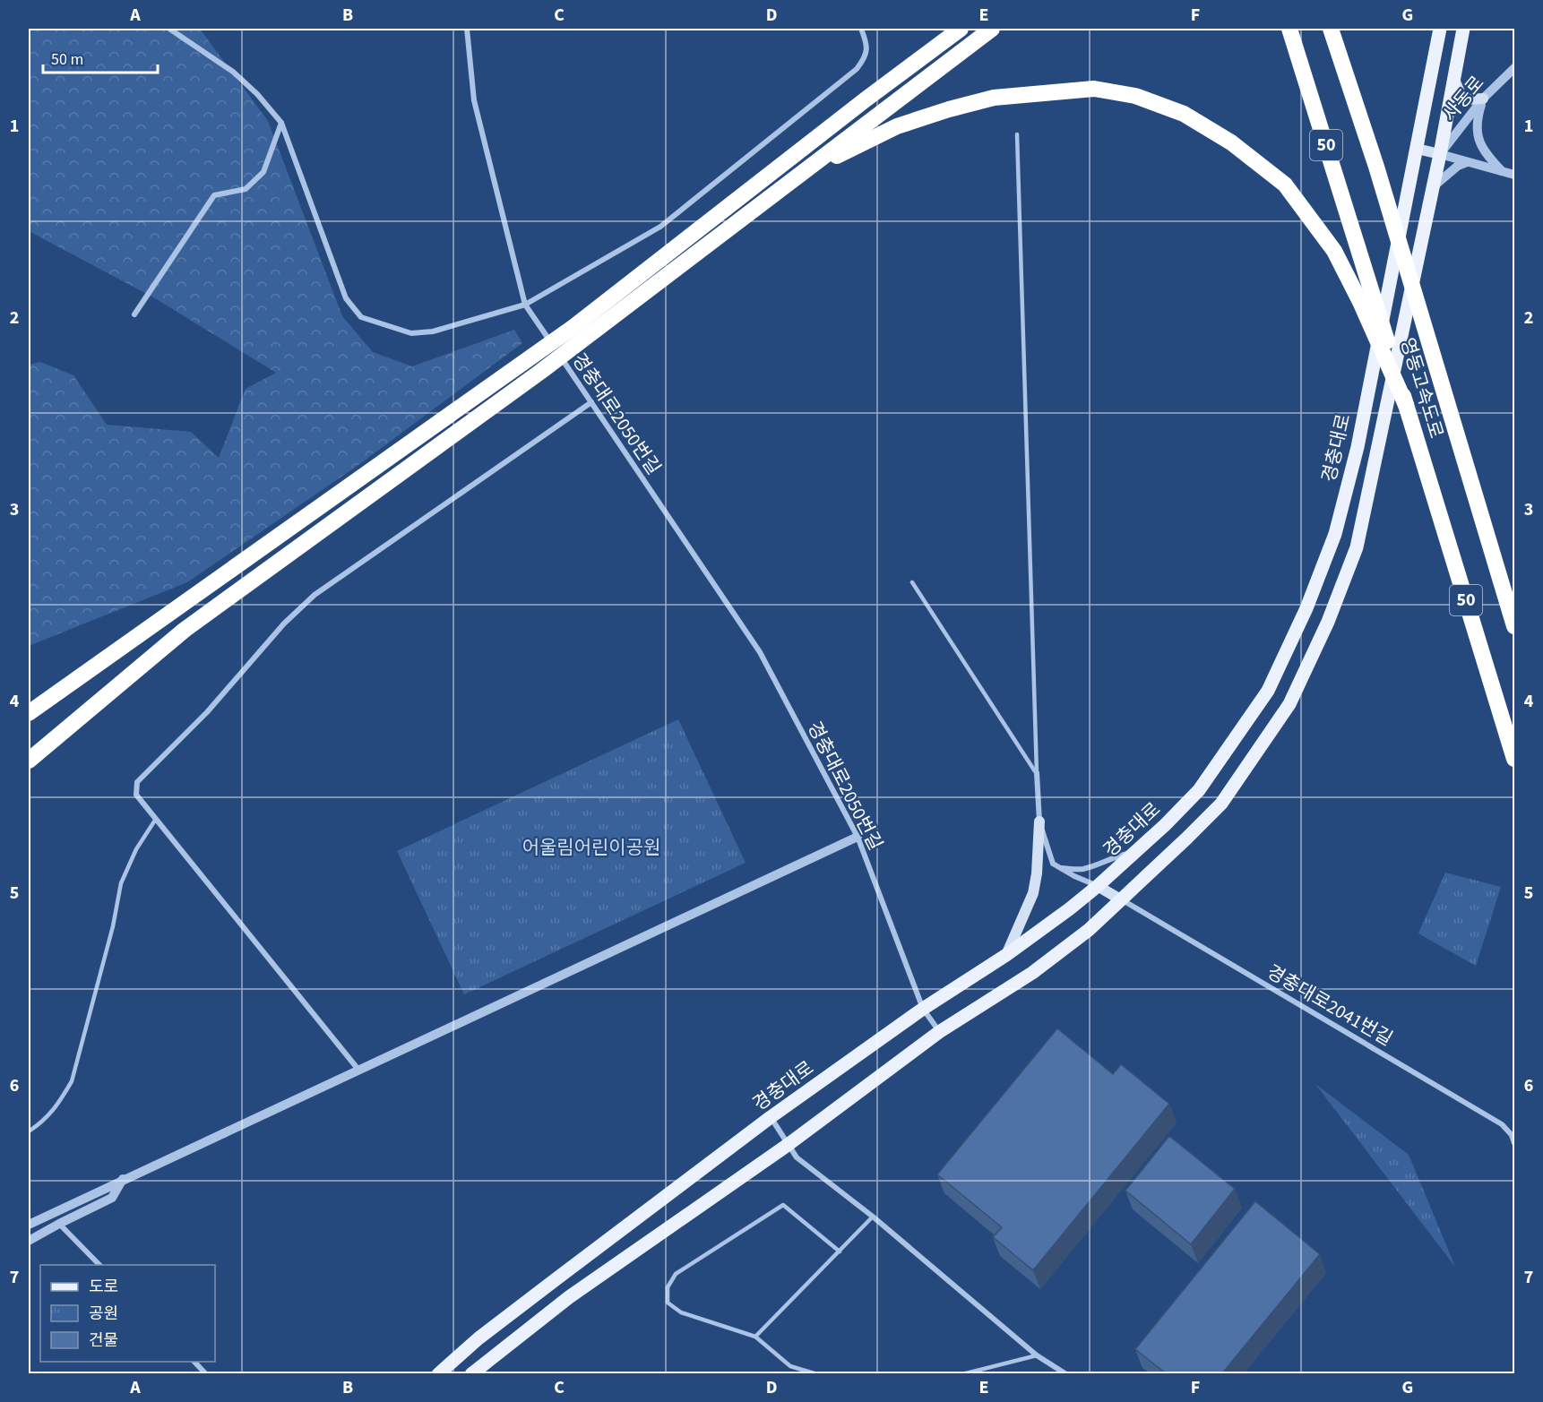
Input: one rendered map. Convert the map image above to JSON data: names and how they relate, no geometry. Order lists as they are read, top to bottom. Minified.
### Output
{"streets":{"highway":["50","영동고속도로"],"main road":["경충대로"],"street":["사동로","경충대로2050번길","경충대로2041번길"]},"crossings":[["경충대로2050번길","경충대로"]],"parks":["어울림어린이공원"],"legend":["도로","공원","건물"],"scale_bar":"50 m","grid":{"columns":["A","B","C","D","E","F","G"],"rows":["1","2","3","4","5","6","7"]}}
